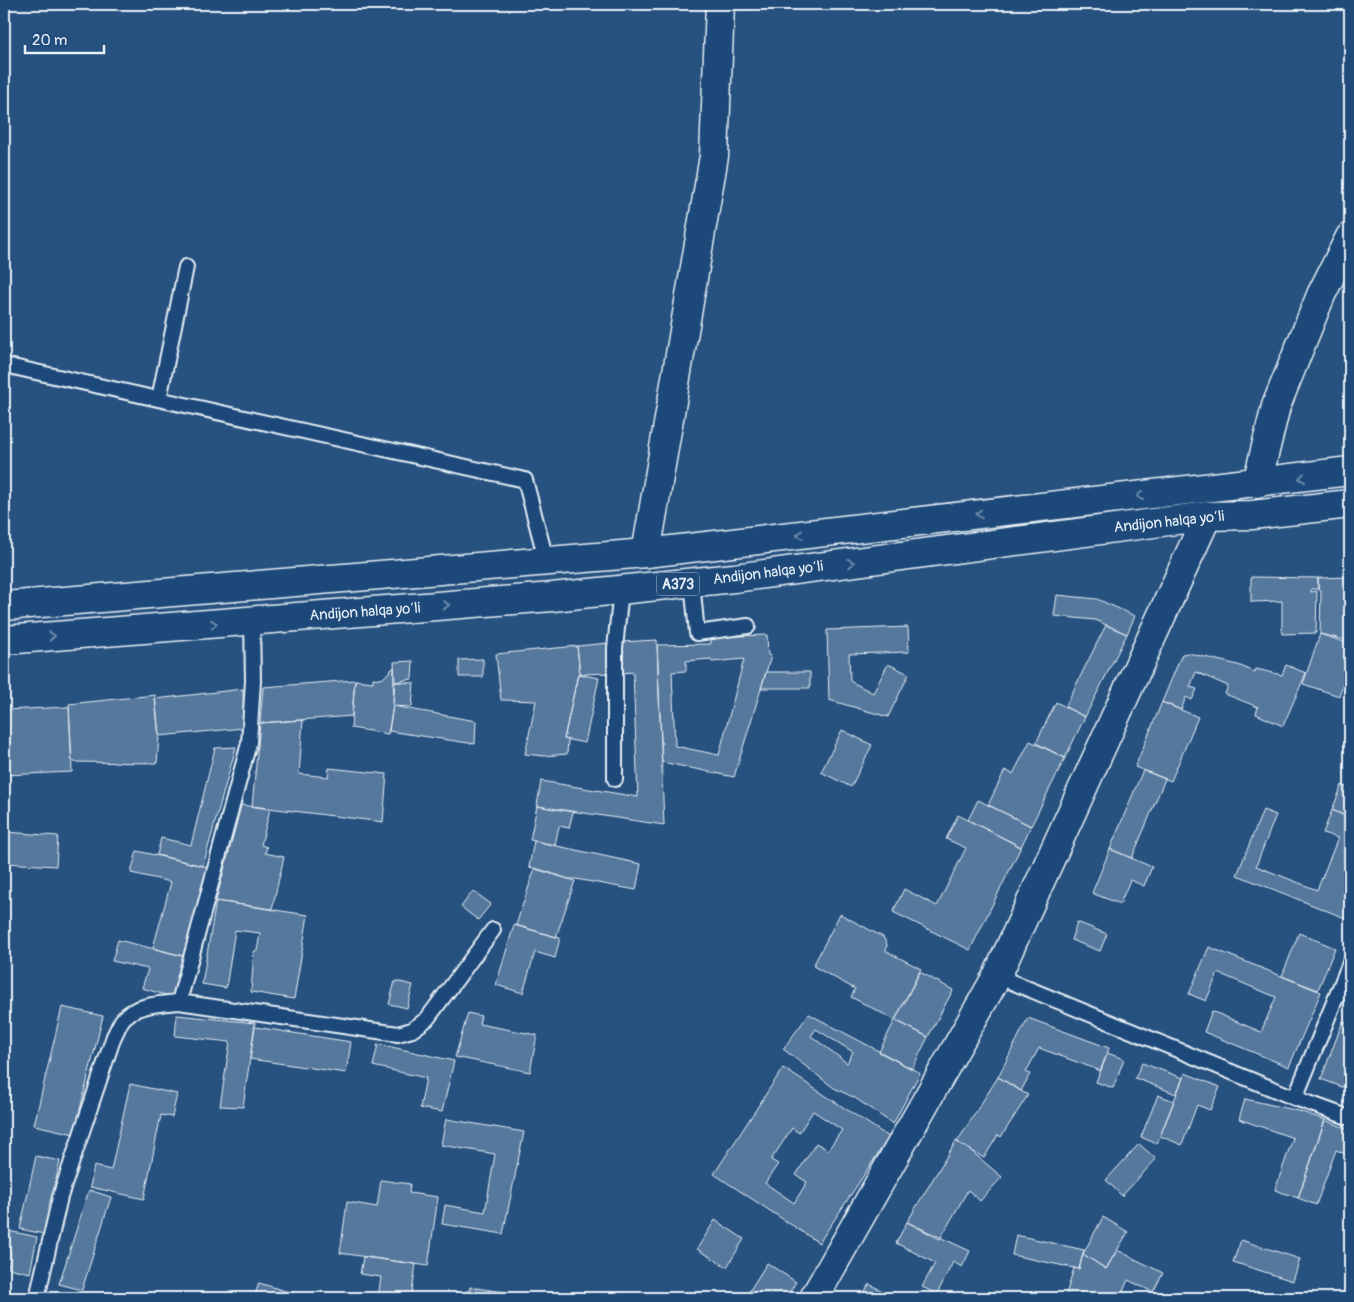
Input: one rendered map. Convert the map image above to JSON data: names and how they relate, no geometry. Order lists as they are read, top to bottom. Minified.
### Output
{"streets":{"main road":["Andijon halqa yo‘li","A373"]},"scale_bar":"20 m"}
